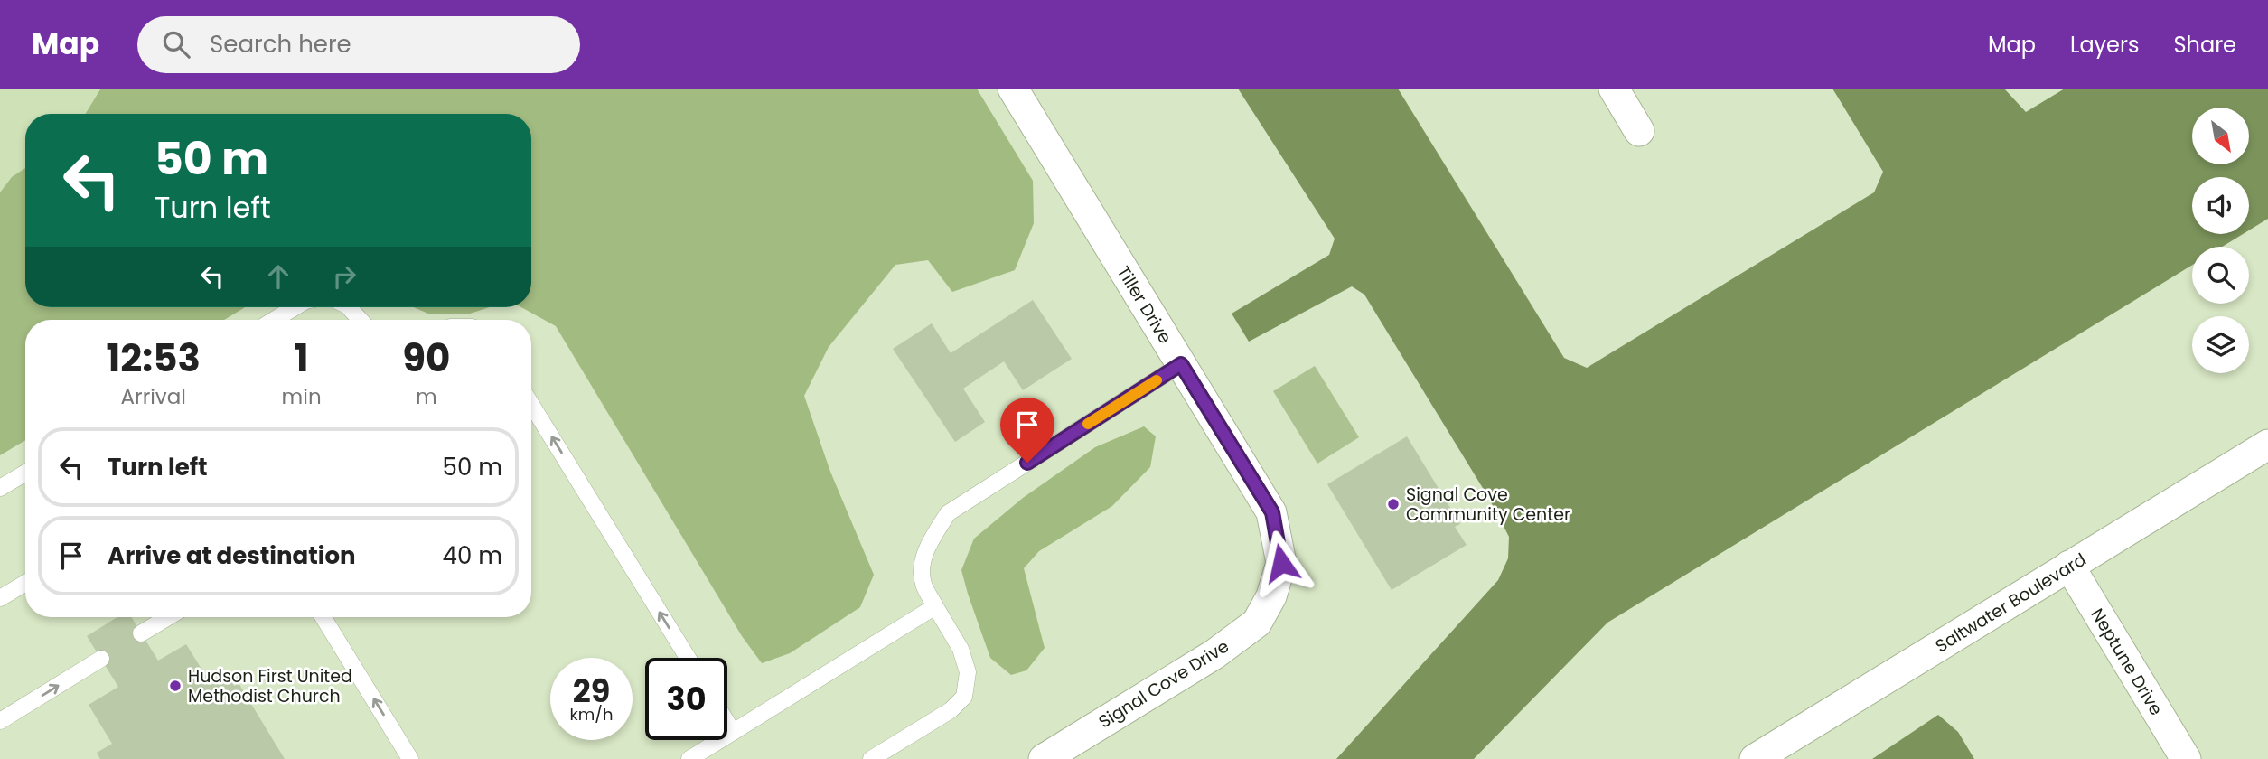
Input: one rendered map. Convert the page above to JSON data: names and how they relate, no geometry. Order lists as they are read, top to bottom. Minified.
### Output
{"streets":{"street":["Tiller Drive","Saltwater Boulevard","Neptune Drive","Signal Cove Drive"]},"crossings":[["Tiller Drive","Signal Cove Drive"],["Saltwater Boulevard","Neptune Drive"]],"places":["Signal Cove Community Center","Hudson First United Methodist Church"],"north":"bottom right","page":{"header":"Map","search":"Search here","nav":["Map","Layers","Share"],"turn":["50 m","Turn left"],"eta":["12:53","Arrival","1","min","90","m"],"list":[{"name":"Turn left","value":"50 m"},{"name":"Arrive at destination","value":"40 m"}],"speed":"29 km/h","limit":"30"}}
